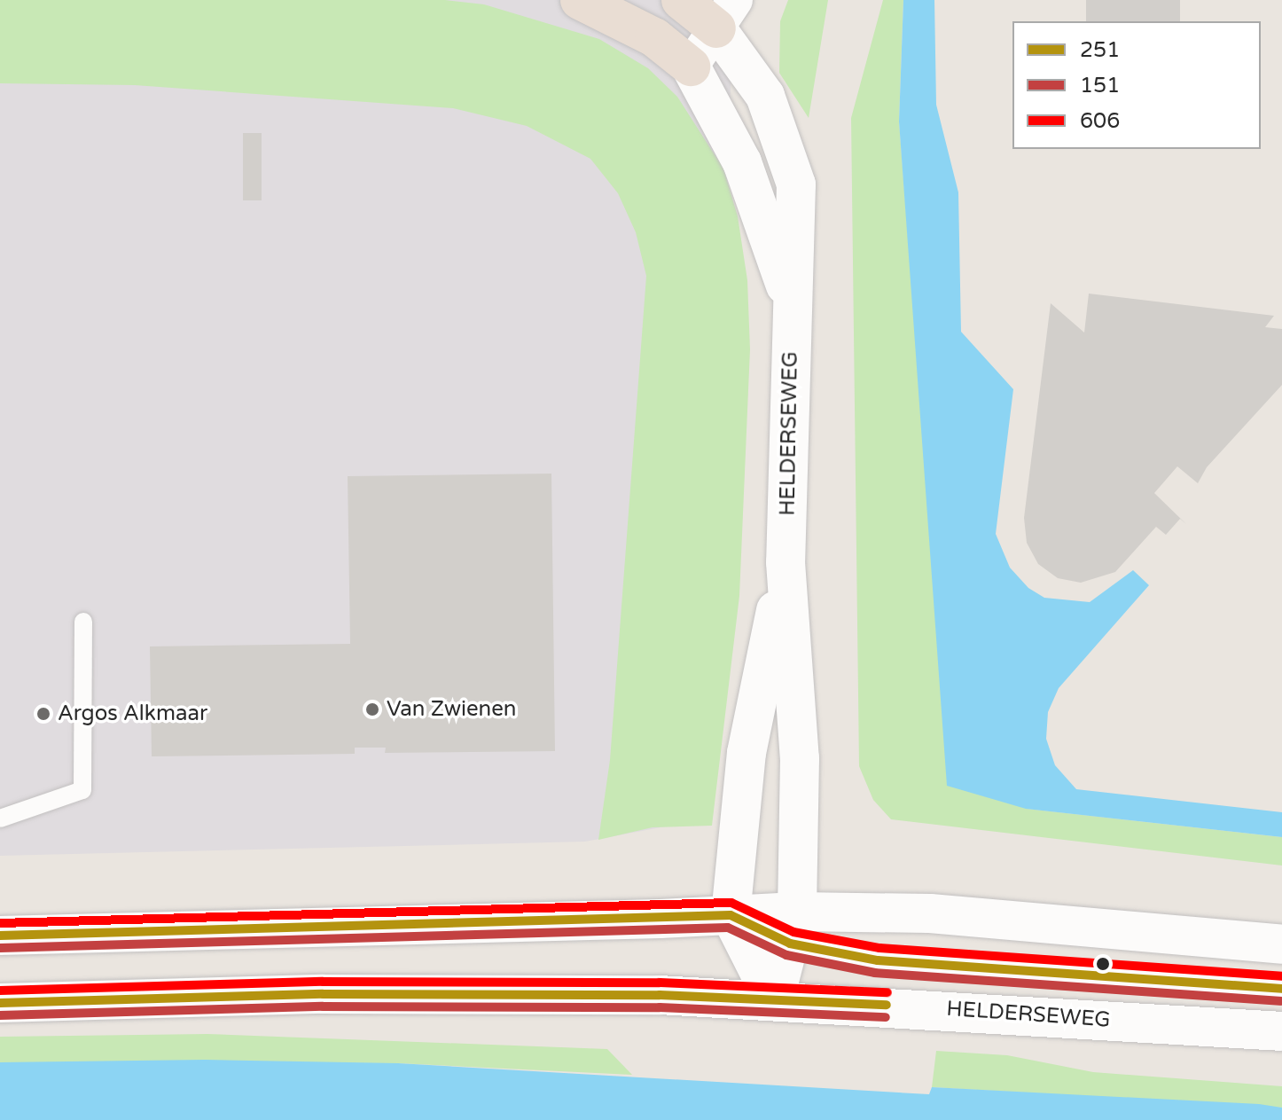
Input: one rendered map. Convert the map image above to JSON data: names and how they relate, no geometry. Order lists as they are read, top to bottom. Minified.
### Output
{"streets":{"main road":["HELDERSEWEG"]},"places":["Van Zwienen","Argos Alkmaar"],"lines":["transit line 606","transit line 251","transit line 151"],"legend":["251","151","606"]}
